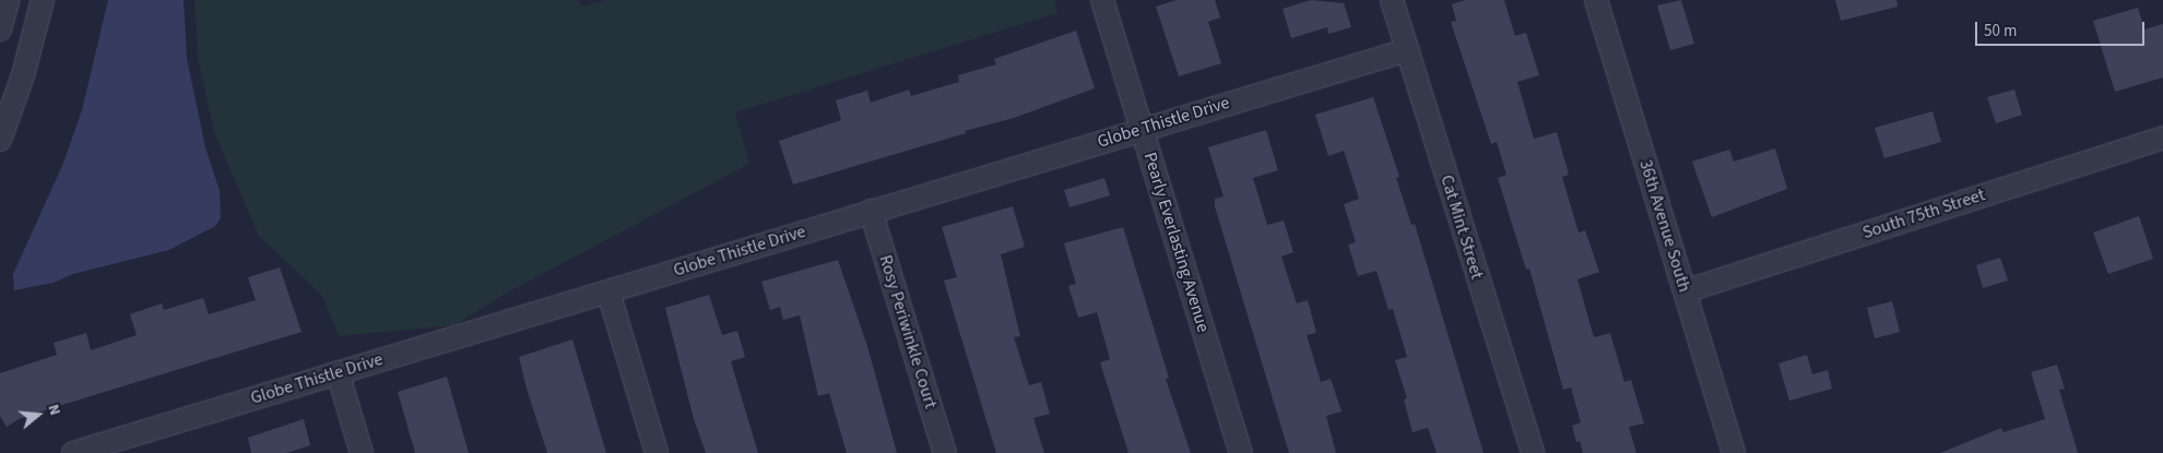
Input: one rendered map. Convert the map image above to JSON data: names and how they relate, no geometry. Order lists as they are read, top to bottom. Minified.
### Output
{"streets":{"street":["Globe Thistle Drive","South 75th Street","36th Avenue South","Cat Mint Street","Pearly Everlasting Avenue","Rosy Periwinkle Court"]},"crossings":[["Globe Thistle Drive","Cat Mint Street"],["Globe Thistle Drive","Pearly Everlasting Avenue"],["Globe Thistle Drive","Rosy Periwinkle Court"],["South 75th Street","36th Avenue South"]],"scale_bar":"50 m","north":"right"}
